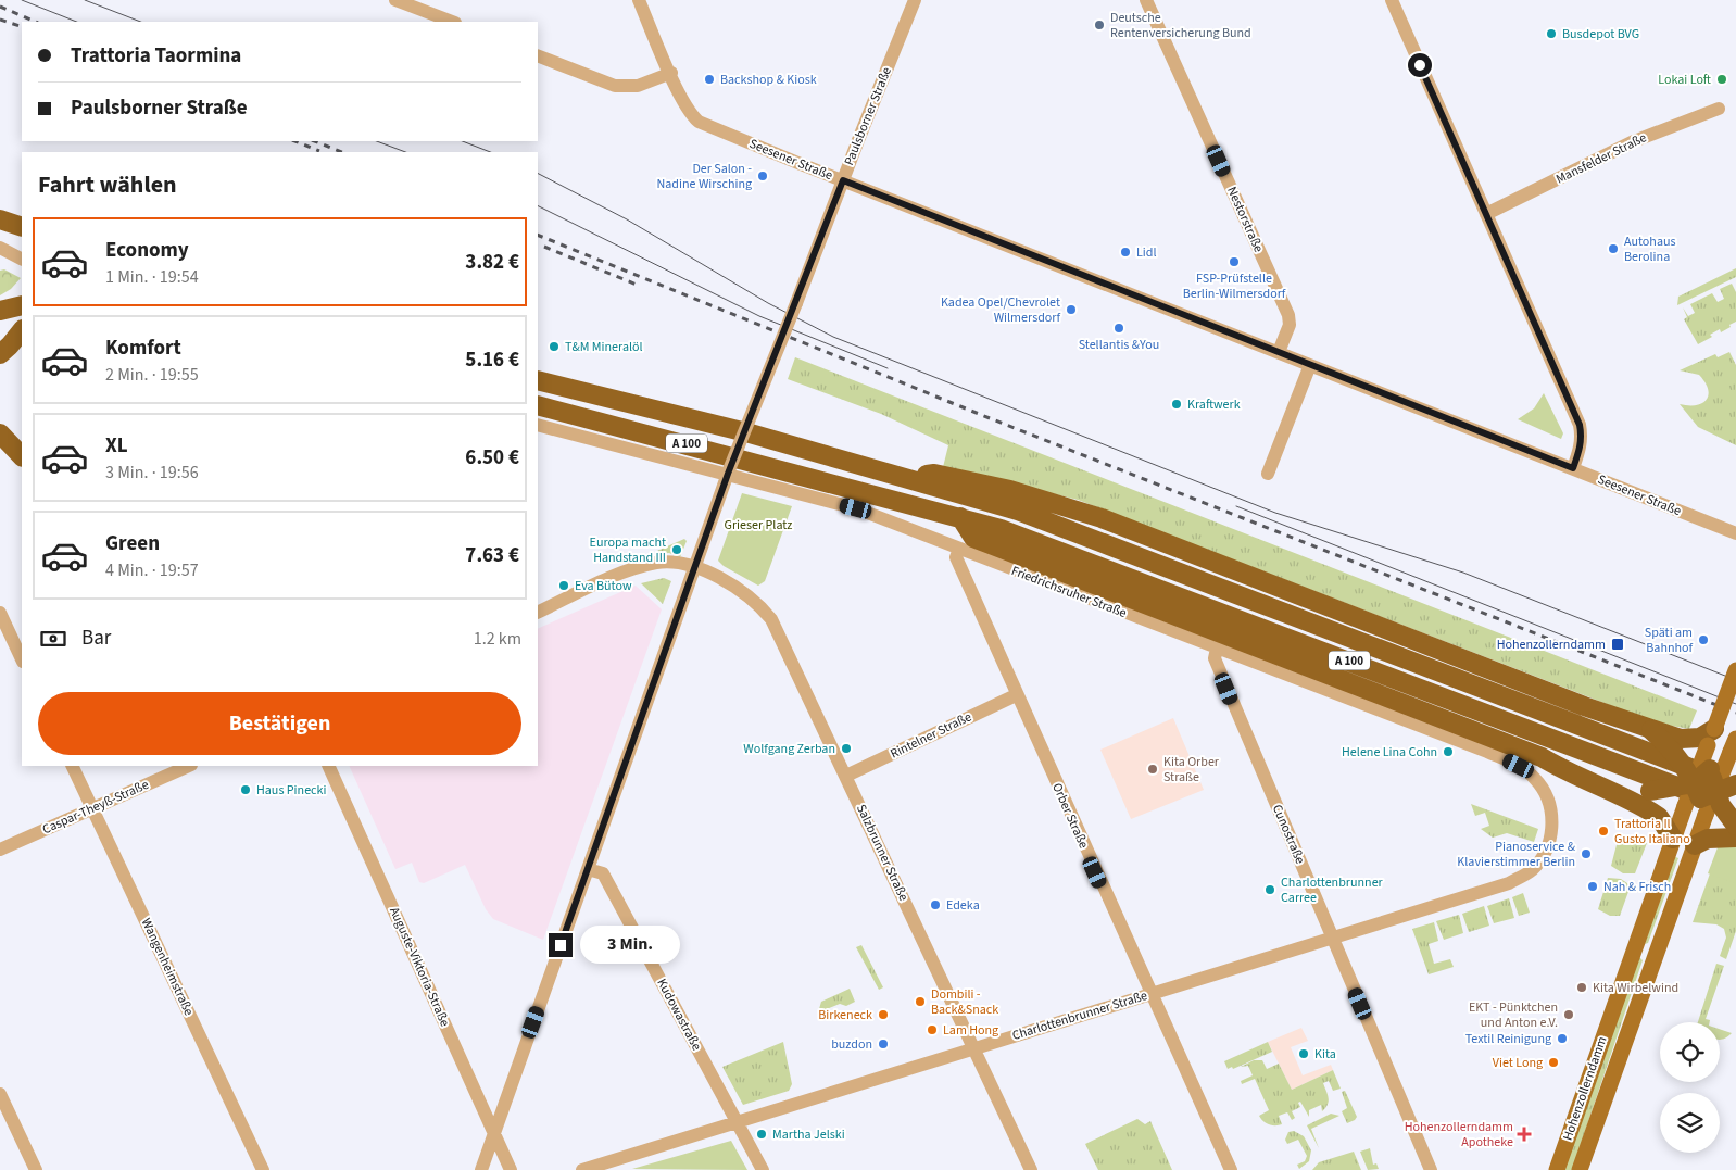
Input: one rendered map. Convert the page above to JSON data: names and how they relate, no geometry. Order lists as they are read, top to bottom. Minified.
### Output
{"streets":{"highway":["A 100"],"main road":["Hohenzollerndamm"],"street":["Paulsborner Straße","Mansfelder Straße","Seesener Straße","Nestorstraße","Friedrichsruher Straße","Rintelner Straße","Caspar-Theyß-Straße","Orber Straße","Cunostraße","Salzbrunner Straße","Wangenheimstraße","Auguste-Viktoria-Straße","Kudowastraße","Charlottenbrunner Straße"]},"crossings":[["Paulsborner Straße","Seesener Straße"],["Paulsborner Straße","Friedrichsruher Straße"],["Seesener Straße","Nestorstraße"],["Friedrichsruher Straße","Orber Straße"],["Friedrichsruher Straße","Cunostraße"],["Friedrichsruher Straße","Charlottenbrunner Straße"],["Rintelner Straße","Orber Straße"],["Rintelner Straße","Salzbrunner Straße"],["Caspar-Theyß-Straße","Wangenheimstraße"],["Orber Straße","Charlottenbrunner Straße"],["Cunostraße","Charlottenbrunner Straße"],["Salzbrunner Straße","Charlottenbrunner Straße"],["Kudowastraße","Charlottenbrunner Straße"]],"parks":["Grieser Platz"],"places":{"other":["Deutsche Rentenversicherung Bund","Busdepot BVG","Backshop & Kiosk","Lokai Loft","Der Salon - Nadine Wirsching","Autohaus Berolina","Lidl","FSP-Prüfstelle Berlin-Wilmersdorf","Kadea Opel/Chevrolet Wilmersdorf","Stellantis &You","T&M Mineralöl","Kraftwerk","Europa macht Handstand III","Eva Bütow","Späti am Bahnhof","Wolfgang Zerban","Helene Lina Cohn","Kita Orber Straße","Haus Pinecki","Trattoria Il Gusto Italiano","Pianoservice & Klavierstimmer Berlin","Nah & Frisch","Charlottenbrunner Carree","Edeka","Kita Wirbelwind","Dombili - Back&Snack","Birkeneck","EKT - Pünktchen und Anton e.V.","Lam Hong","Textil Reinigung","buzdon","Kita","Viet Long","Martha Jelski"],"transit":["Hohenzollerndamm"],"health":["Hohenzollerndamm Apotheke"]},"page":{"banner":["Trattoria Taormina","Paulsborner Straße"],"heading":"Fahrt wählen","list":[{"name":"Economy","note":"1 Min. · 19:54","value":"3.82 €"},{"name":"Komfort","note":"2 Min. · 19:55","value":"5.16 €"},{"name":"XL","note":"3 Min. · 19:56","value":"6.50 €"},{"name":"Green","note":"4 Min. · 19:57","value":"7.63 €"}],"pay":["Bar","1.2 km"],"buttons":"Bestätigen","bubble":"3 Min."}}
